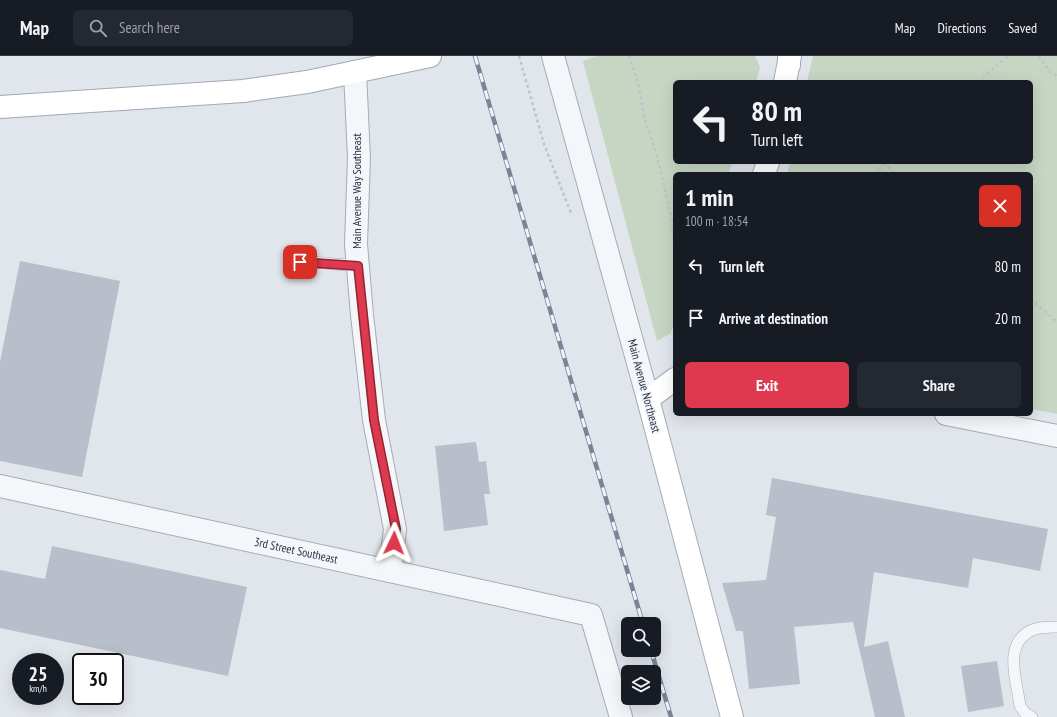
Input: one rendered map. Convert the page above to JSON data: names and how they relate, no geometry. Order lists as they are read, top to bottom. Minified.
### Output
{"streets":{"main road":["Main Avenue Northeast"],"street":["Main Avenue Way Southeast","3rd Street Southeast"]},"crossings":[["Main Avenue Way Southeast","3rd Street Southeast"]],"page":{"header":"Map","search":"Search here","nav":["Map","Directions","Saved"],"turn":["80 m","Turn left"],"heading":["1 min","100 m · 18:54"],"list":[{"name":"Turn left","value":"80 m"},{"name":"Arrive at destination","value":"20 m"}],"buttons":["Exit","Share"],"speed":"25 km/h","limit":"30"}}
